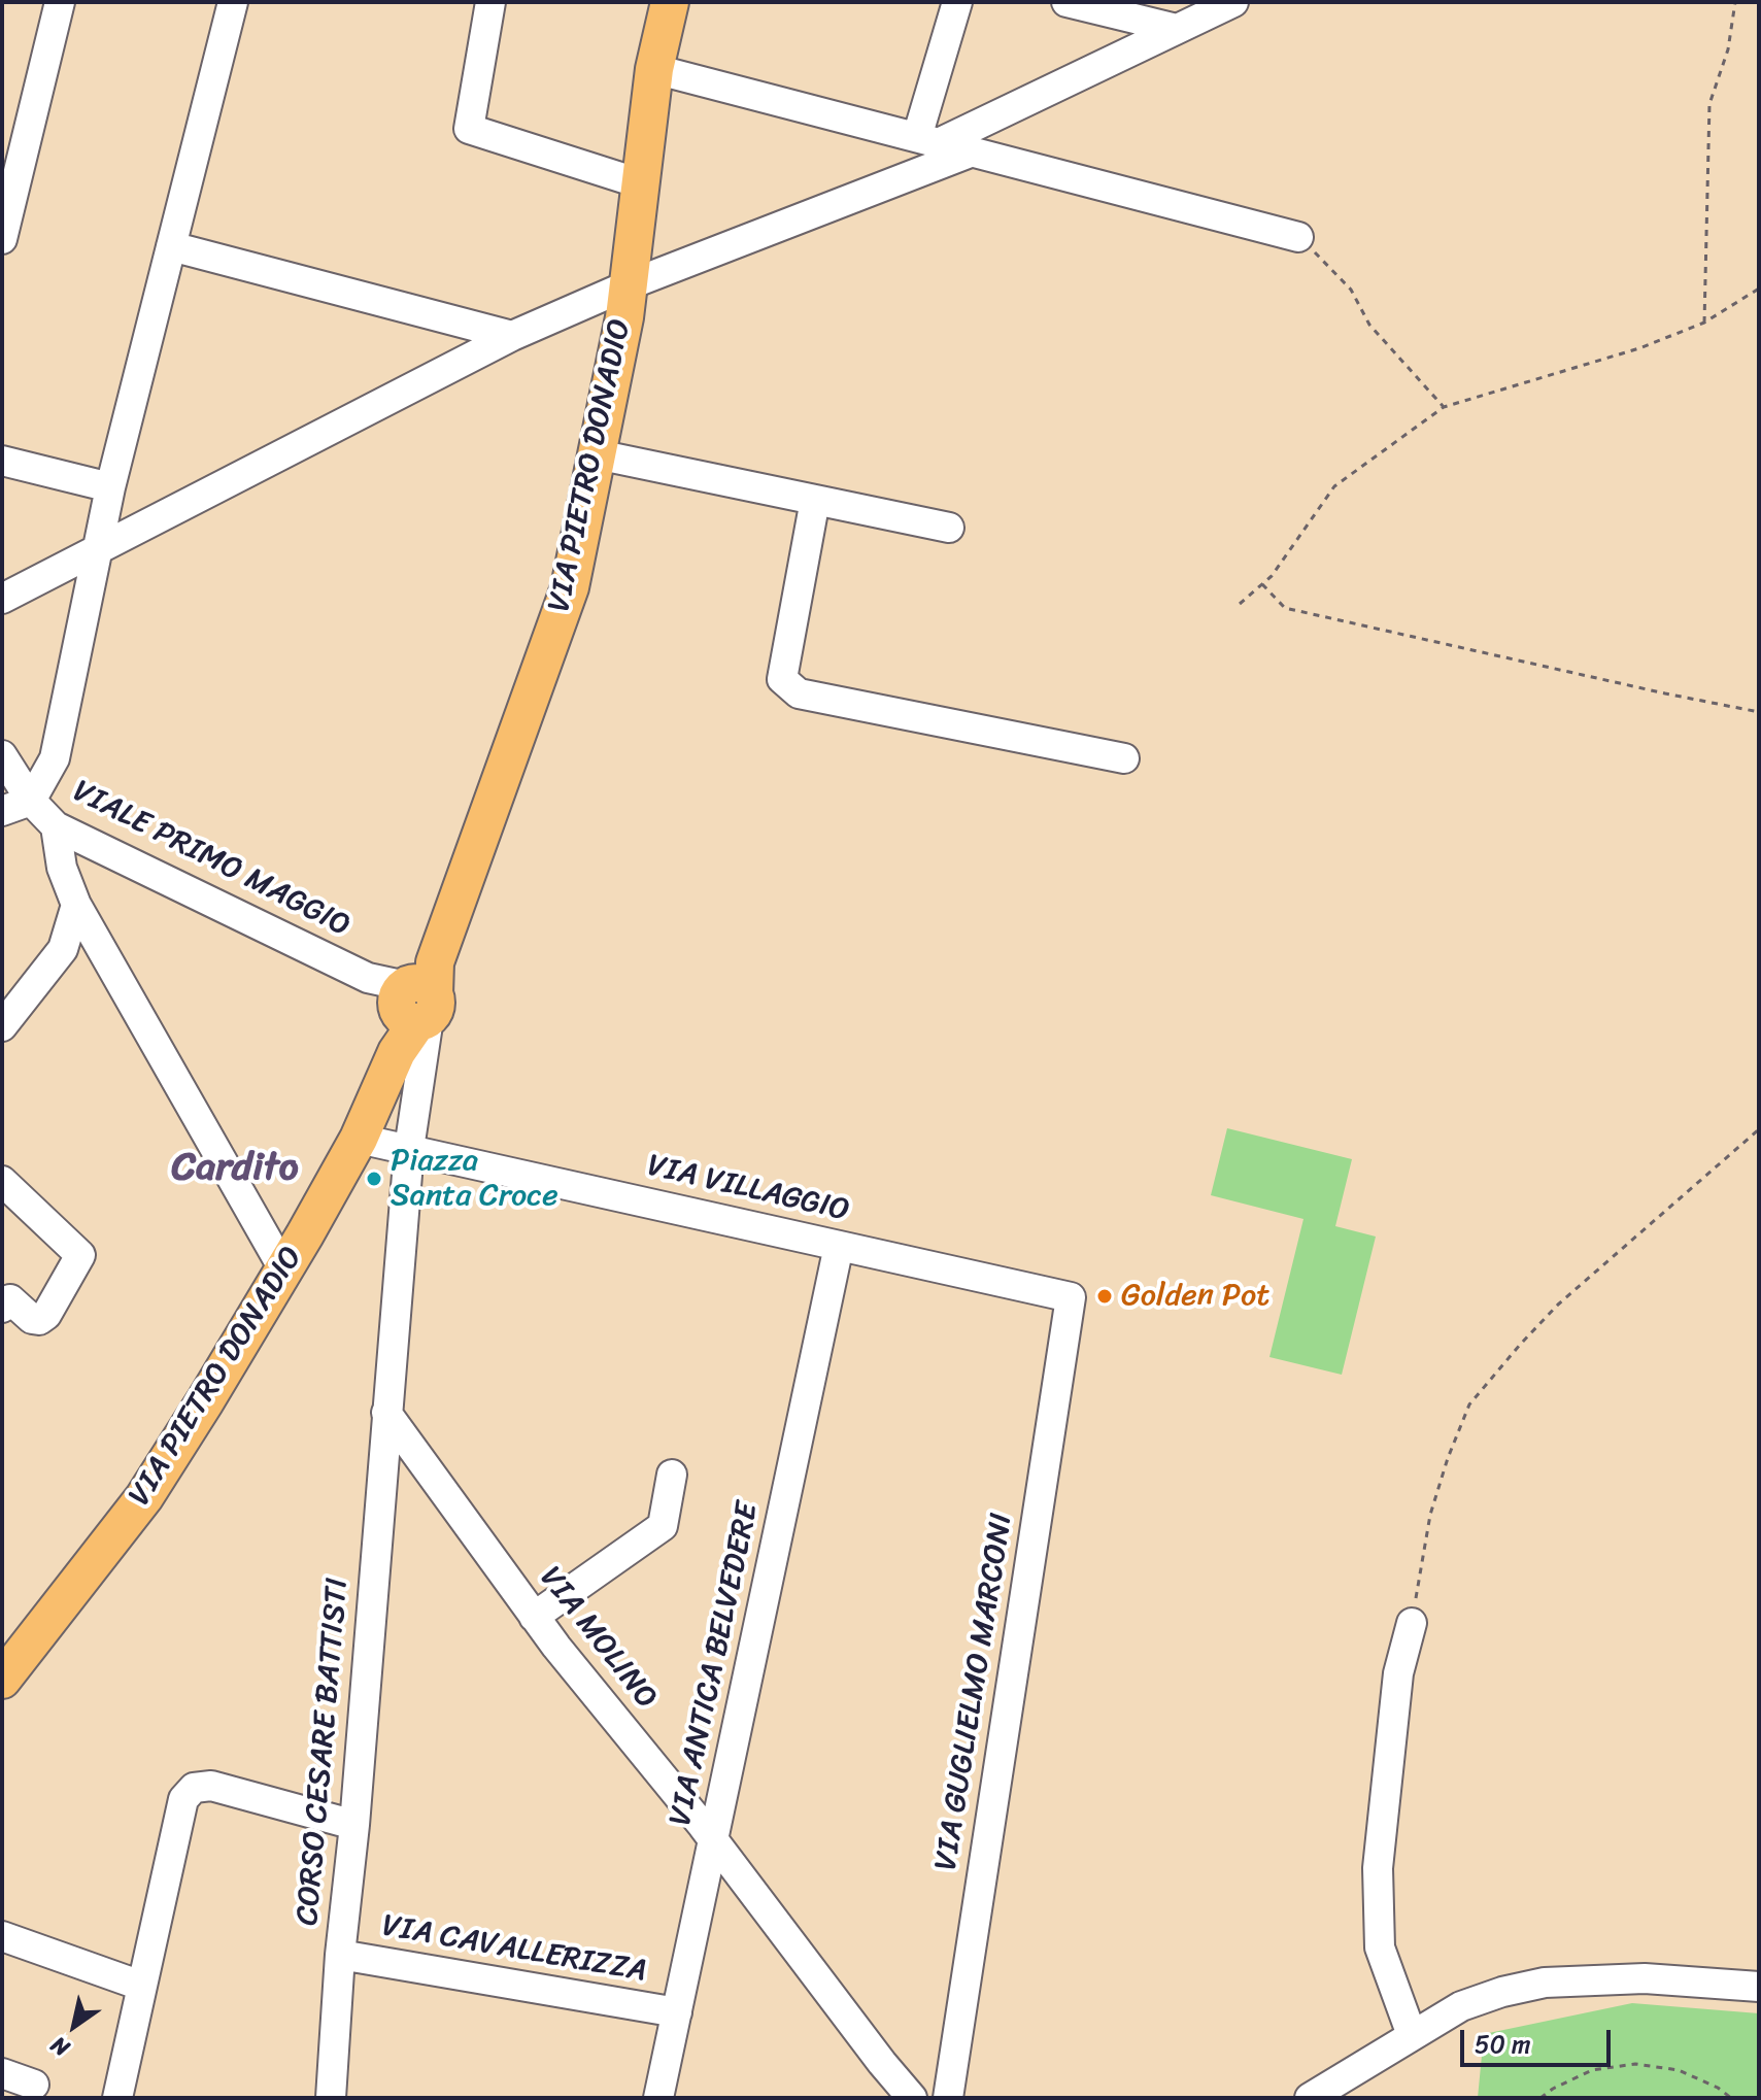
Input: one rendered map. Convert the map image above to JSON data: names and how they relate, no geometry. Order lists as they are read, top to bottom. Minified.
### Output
{"streets":{"main road":["VIA PIETRO DONADIO"],"street":["VIALE PRIMO MAGGIO","VIA VILLAGGIO","VIA MOLINO","VIA ANTICA BELVEDERE","VIA GUGLIELMO MARCONI","CORSO CESARE BATTISTI","VIA CAVALLERIZZA"]},"crossings":[["VIA PIETRO DONADIO","VIALE PRIMO MAGGIO"],["VIA PIETRO DONADIO","VIA VILLAGGIO"],["VIA PIETRO DONADIO","CORSO CESARE BATTISTI"],["VIALE PRIMO MAGGIO","CORSO CESARE BATTISTI"],["VIA VILLAGGIO","VIA ANTICA BELVEDERE"],["VIA VILLAGGIO","VIA GUGLIELMO MARCONI"],["VIA VILLAGGIO","CORSO CESARE BATTISTI"],["VIA MOLINO","VIA ANTICA BELVEDERE"],["VIA MOLINO","CORSO CESARE BATTISTI"],["VIA ANTICA BELVEDERE","VIA CAVALLERIZZA"],["CORSO CESARE BATTISTI","VIA CAVALLERIZZA"]],"districts":["Cardito"],"places":["Piazza Santa Croce","Golden Pot"],"scale_bar":"50 m","north":"bottom left"}
